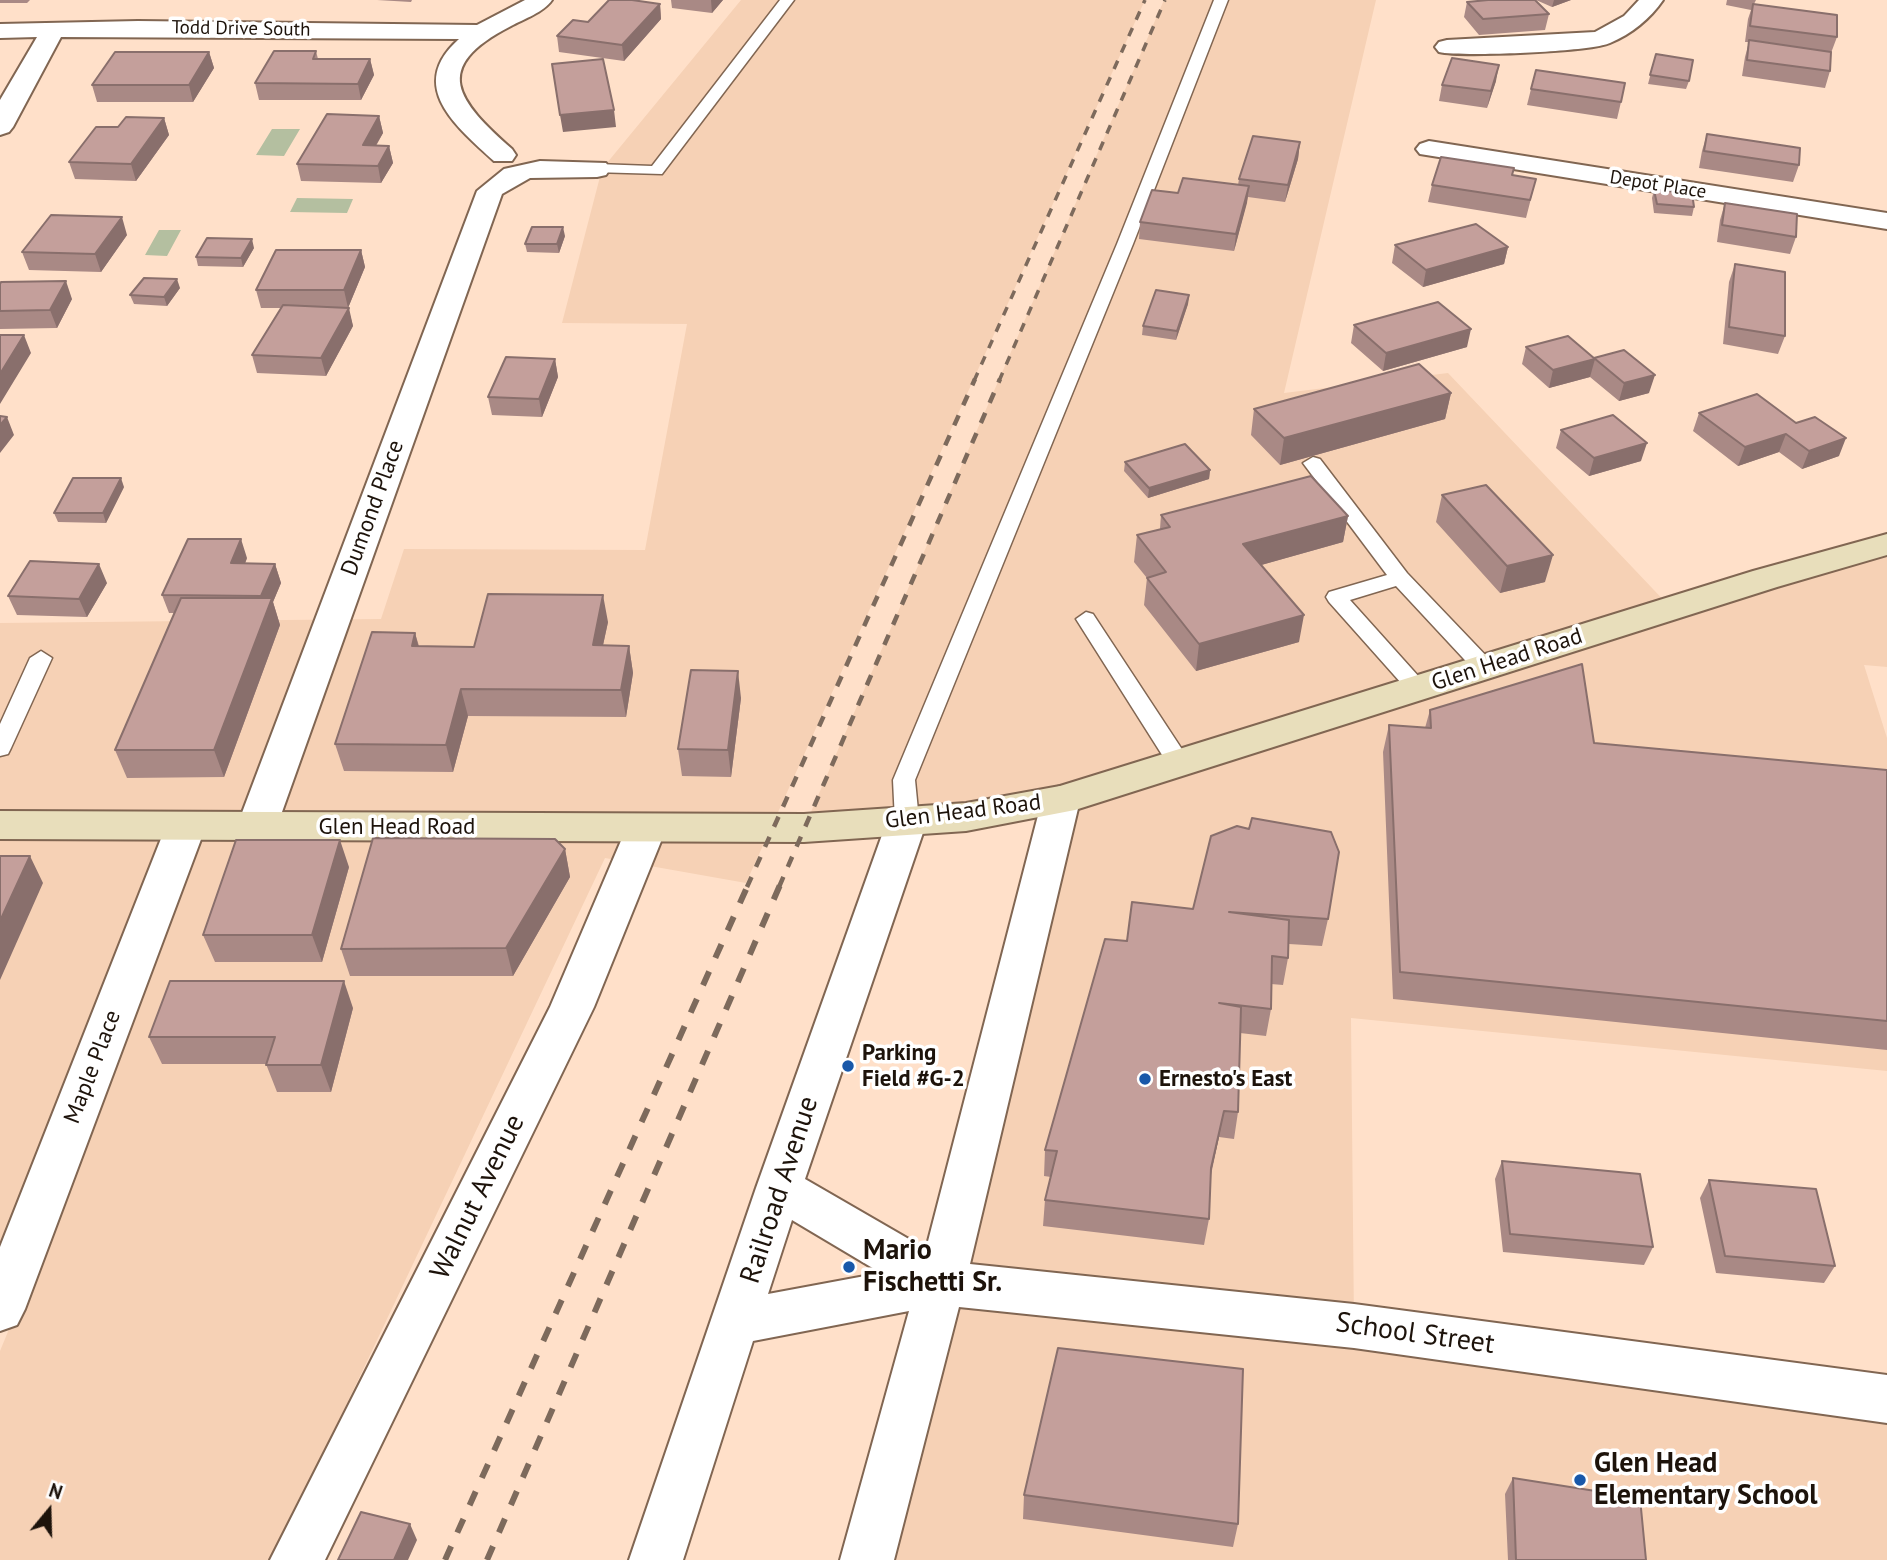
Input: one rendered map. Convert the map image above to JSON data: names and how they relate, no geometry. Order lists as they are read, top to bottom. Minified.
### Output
{"streets":{"main road":["Glen Head Road"],"street":["Todd Drive South","Depot Place","Dumond Place","Maple Place","Railroad Avenue","Walnut Avenue","School Street"]},"crossings":[["Dumond Place","Glen Head Road"],["Glen Head Road","Maple Place"],["Glen Head Road","Railroad Avenue"],["Glen Head Road","Walnut Avenue"],["Railroad Avenue","School Street"]],"places":["Parking Field #G-2","Ernesto's East","Mario Fischetti Sr.","Glen Head Elementary School"],"north":"top"}
